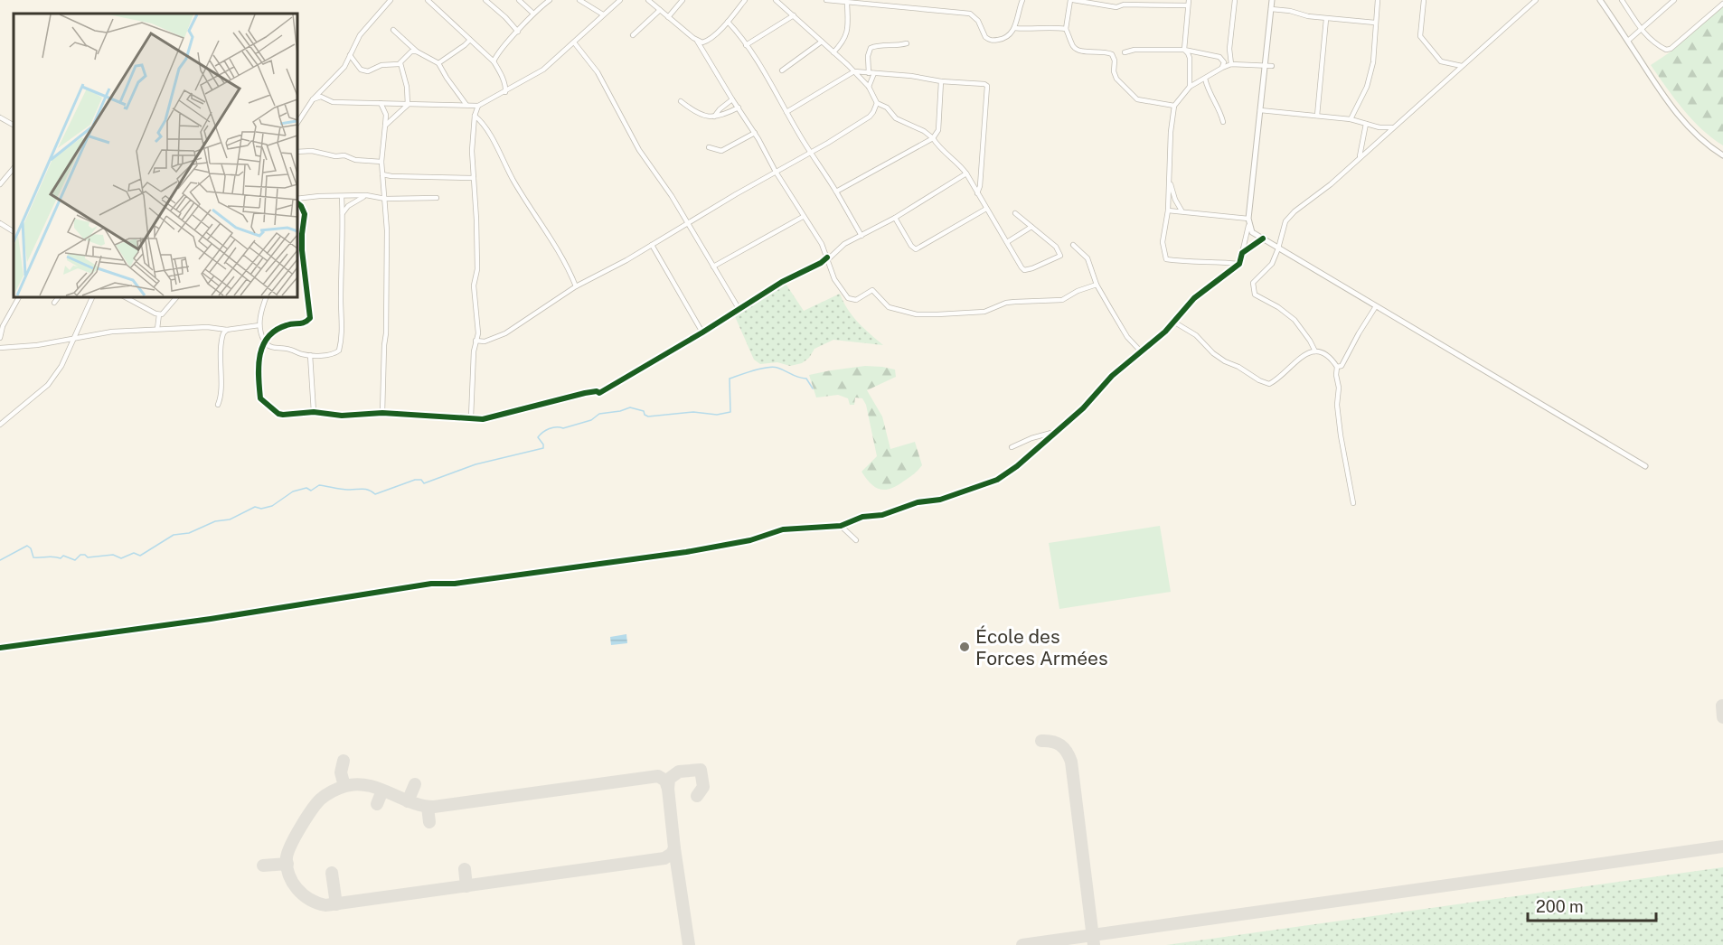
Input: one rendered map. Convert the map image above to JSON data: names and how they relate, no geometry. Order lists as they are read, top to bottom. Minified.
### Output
{"places":["École des Forces Armées"],"scale_bar":"200 m"}
